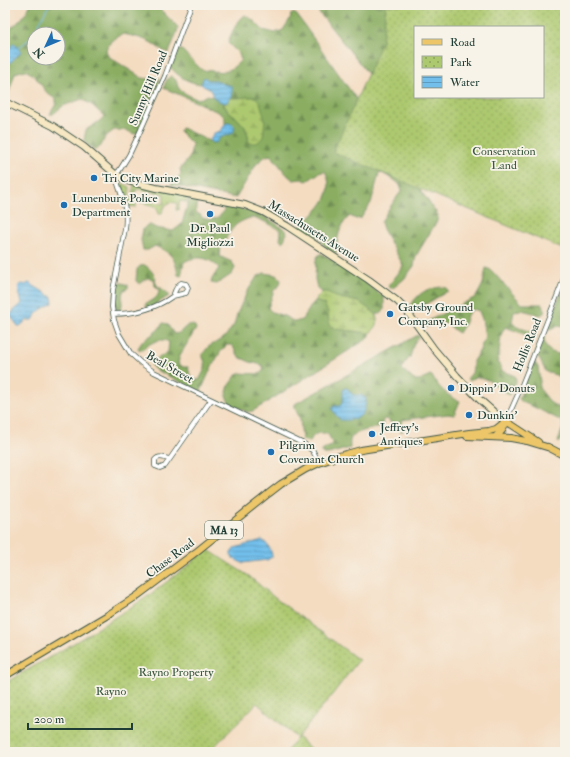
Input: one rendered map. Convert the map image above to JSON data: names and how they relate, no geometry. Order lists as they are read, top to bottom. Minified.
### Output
{"streets":{"main road":["Massachusetts Avenue","MA 13","Chase Road"],"street":["Sunny Hill Road","Hollis Road","Beal Street"]},"crossings":[["Sunny Hill Road","Massachusetts Avenue"],["Sunny Hill Road","Beal Street"],["Massachusetts Avenue","Hollis Road"],["Massachusetts Avenue","Beal Street"],["Massachusetts Avenue","Chase Road"],["Hollis Road","Chase Road"],["Beal Street","Chase Road"]],"parks":["Conservation Land","Rayno Property","Rayno"],"places":["Tri City Marine","Lunenburg Police Department","Dr. Paul Migliozzi","Gatsby Ground Company, Inc.","Dippin' Donuts","Dunkin'","Jeffrey's Antiques","Pilgrim Covenant Church"],"legend":["Road","Park","Water"],"scale_bar":"200 m","north":"bottom left"}
